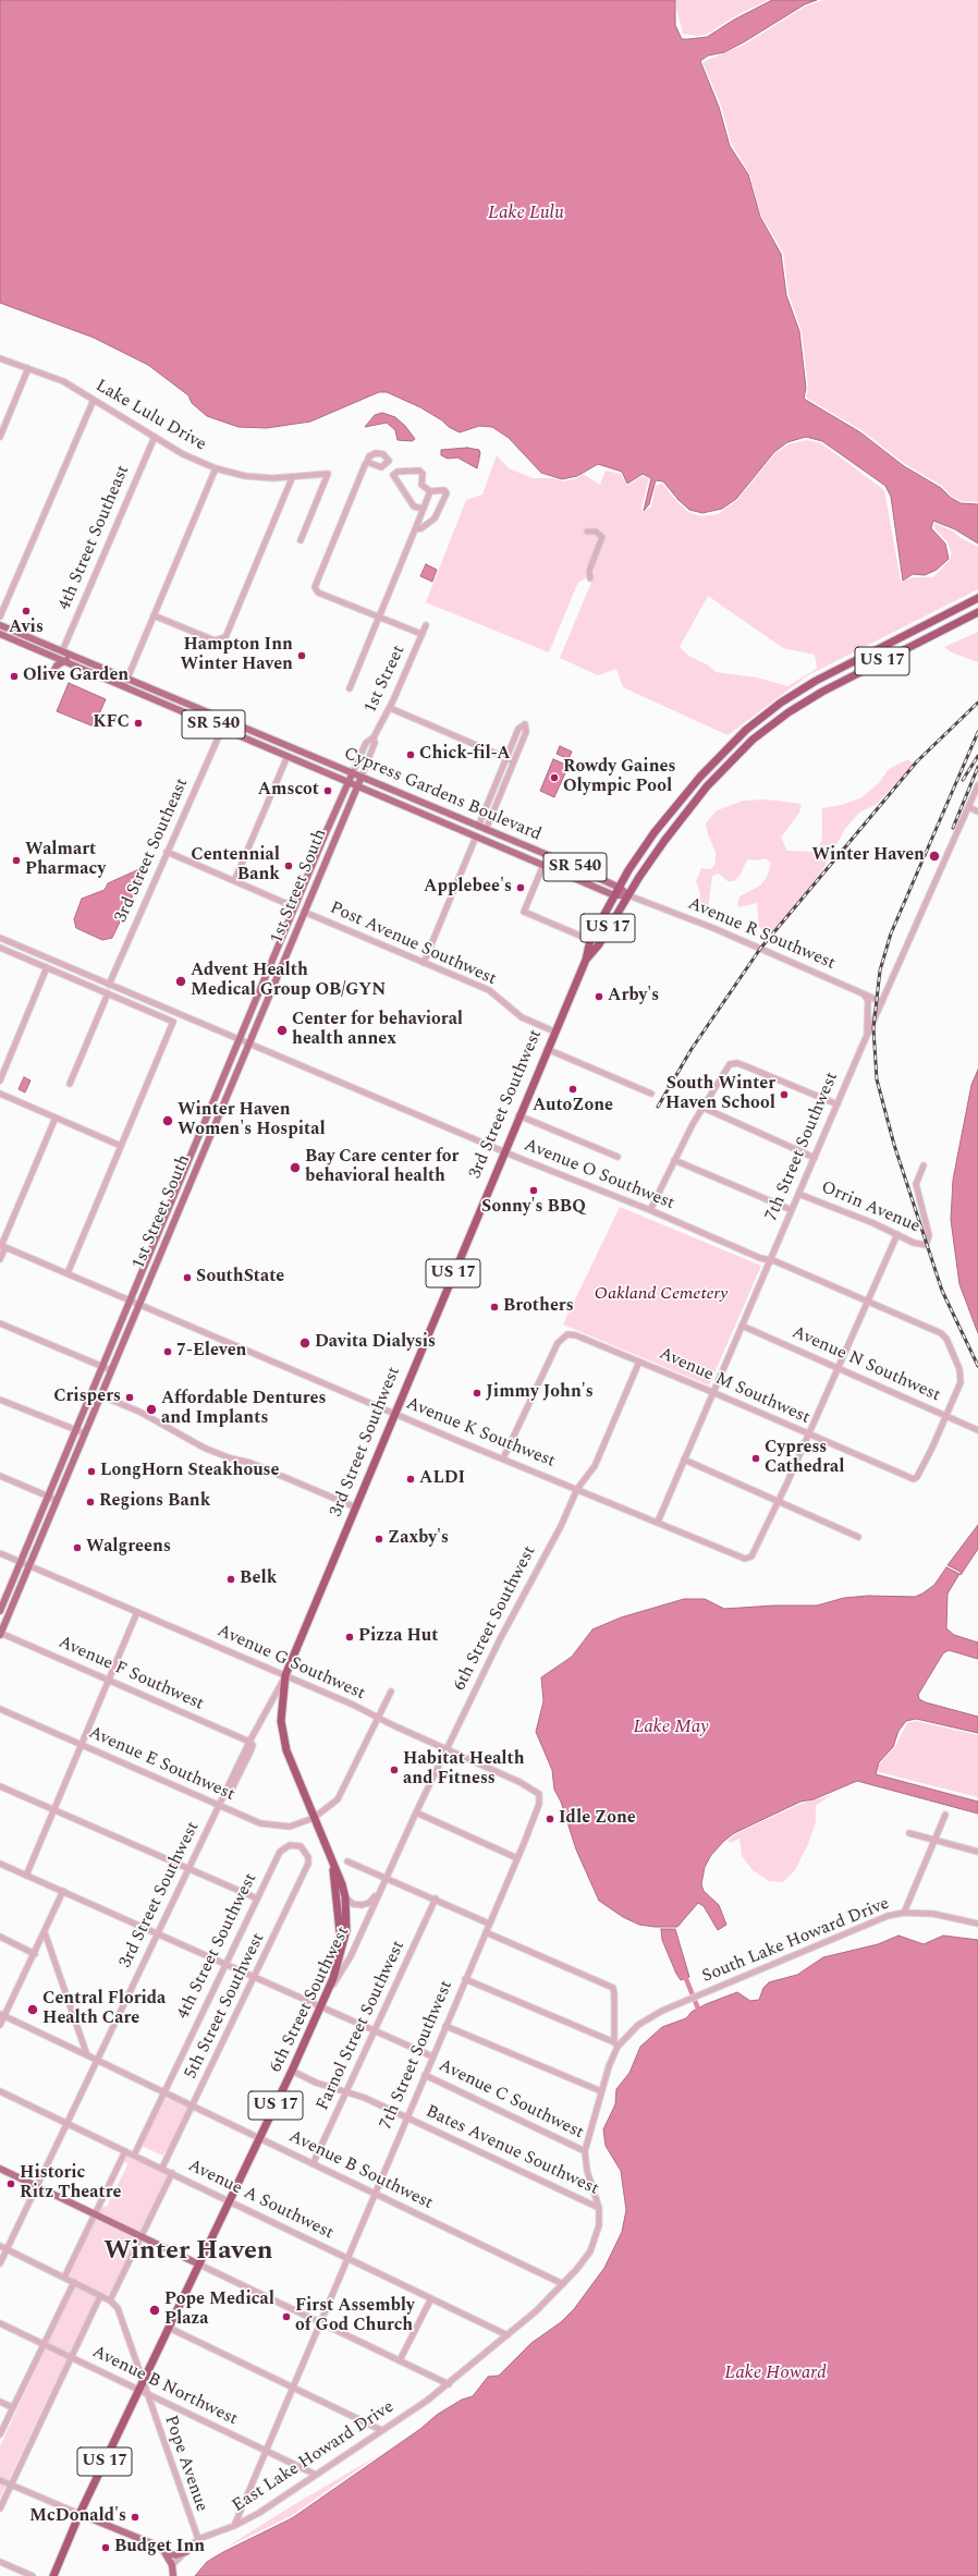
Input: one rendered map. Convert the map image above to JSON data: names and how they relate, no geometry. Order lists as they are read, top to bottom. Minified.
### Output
{"streets":{"highway":["US 17","3rd Street Southwest","6th Street Southwest"],"main road":["SR 540","Cypress Gardens Boulevard","1st Street South"],"street":["Lake Lulu Drive","4th Street Southeast","1st Street","3rd Street Southeast","Avenue R Southwest","Post Avenue Southwest","7th Street Southwest","Avenue O Southwest","Orrin Avenue","Avenue N Southwest","Avenue M Southwest","Avenue K Southwest","Avenue G Southwest","Avenue F Southwest","Avenue E Southwest","South Lake Howard Drive","4th Street Southwest","5th Street Southwest","Farnol Street Southwest","Avenue C Southwest","Bates Avenue Southwest","Avenue B Southwest","Avenue A Southwest","Avenue B Northwest","East Lake Howard Drive","Pope Avenue"]},"crossings":[["Lake Lulu Drive","4th Street Southeast"],["4th Street Southeast","Cypress Gardens Boulevard"],["US 17","Cypress Gardens Boulevard"],["US 17","Avenue R Southwest"],["US 17","3rd Street Southwest"],["US 17","6th Street Southwest"],["US 17","Avenue G Southwest"],["US 17","Avenue E Southwest"],["US 17","Avenue B Northwest"],["US 17","Pope Avenue"],["1st Street","Cypress Gardens Boulevard"],["1st Street","1st Street South"],["Cypress Gardens Boulevard","3rd Street Southeast"],["Cypress Gardens Boulevard","1st Street South"],["Cypress Gardens Boulevard","Avenue R Southwest"],["Cypress Gardens Boulevard","3rd Street Southwest"],["3rd Street Southeast","Avenue O Southwest"],["1st Street South","Post Avenue Southwest"],["1st Street South","Avenue O Southwest"],["1st Street South","Avenue K Southwest"],["1st Street South","Avenue G Southwest"],["1st Street South","Avenue F Southwest"],["Avenue R Southwest","3rd Street Southwest"],["Avenue R Southwest","7th Street Southwest"],["Post Avenue Southwest","3rd Street Southwest"],["3rd Street Southwest","Avenue O Southwest"],["3rd Street Southwest","Avenue K Southwest"],["3rd Street Southwest","Avenue G Southwest"],["3rd Street Southwest","Avenue F Southwest"],["3rd Street Southwest","Avenue E Southwest"],["3rd Street Southwest","Avenue C Southwest"],["3rd Street Southwest","Avenue B Southwest"],["3rd Street Southwest","Avenue A Southwest"],["7th Street Southwest","Avenue O Southwest"],["7th Street Southwest","Orrin Avenue"],["7th Street Southwest","Avenue N Southwest"],["7th Street Southwest","Avenue M Southwest"],["7th Street Southwest","Avenue K Southwest"],["7th Street Southwest","Avenue G Southwest"],["7th Street Southwest","Avenue C Southwest"],["7th Street Southwest","Bates Avenue Southwest"],["7th Street Southwest","Avenue B Southwest"],["7th Street Southwest","Avenue A Southwest"],["7th Street Southwest","Avenue B Northwest"],["7th Street Southwest","East Lake Howard Drive"],["Avenue O Southwest","Avenue N Southwest"],["Avenue O Southwest","Avenue M Southwest"],["Avenue N Southwest","Avenue M Southwest"],["Avenue M Southwest","Avenue K Southwest"],["Avenue M Southwest","6th Street Southwest"],["Avenue K Southwest","6th Street Southwest"],["6th Street Southwest","Avenue G Southwest"],["6th Street Southwest","Avenue C Southwest"],["6th Street Southwest","Bates Avenue Southwest"],["6th Street Southwest","Avenue B Southwest"],["6th Street Southwest","Avenue A Southwest"],["4th Street Southwest","5th Street Southwest"],["4th Street Southwest","Avenue C Southwest"],["4th Street Southwest","Avenue B Southwest"],["4th Street Southwest","Avenue A Southwest"],["5th Street Southwest","Avenue C Southwest"],["5th Street Southwest","Avenue B Southwest"],["5th Street Southwest","Avenue A Southwest"],["Farnol Street Southwest","Avenue C Southwest"],["Farnol Street Southwest","Bates Avenue Southwest"],["Farnol Street Southwest","Avenue B Southwest"],["Avenue C Southwest","East Lake Howard Drive"],["Bates Avenue Southwest","East Lake Howard Drive"],["Avenue B Southwest","East Lake Howard Drive"],["Avenue A Southwest","East Lake Howard Drive"],["Avenue B Northwest","East Lake Howard Drive"],["Avenue B Northwest","Pope Avenue"],["East Lake Howard Drive","Pope Avenue"]],"districts":["Winter Haven"],"water":["Lake Lulu","Lake May","Lake Howard"],"parks":["Oakland Cemetery"],"places":["Avis","Hampton Inn Winter Haven","Olive Garden","KFC","Chick-fil-A","Rowdy Gaines Olympic Pool","Amscot","Winter Haven","Walmart Pharmacy","Centennial Bank","Applebee's","Advent Health Medical Group OB/GYN","Arby's","Center for behavioral health annex","AutoZone","South Winter Haven School","Winter Haven Women's Hospital","Bay Care center for behavioral health","Sonny's BBQ","SouthState","Brothers","Davita Dialysis","7-Eleven","Jimmy John's","Crispers","Affordable Dentures and Implants","Cypress Cathedral","LongHorn Steakhouse","ALDI","Regions Bank","Zaxby's","Walgreens","Belk","Pizza Hut","Habitat Health and Fitness","Idle Zone","Central Florida Health Care","Historic Ritz Theatre","Pope Medical Plaza","First Assembly of God Church","McDonald's","Budget Inn"]}
